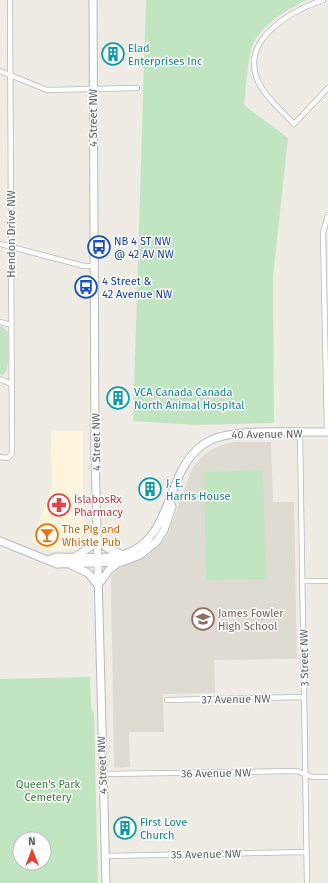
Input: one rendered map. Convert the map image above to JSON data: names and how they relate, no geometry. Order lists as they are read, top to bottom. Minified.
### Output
{"streets":{"main road":["4 Street NW","40 Avenue NW"],"street":["Hendon Drive NW","3 Street NW","37 Avenue NW","36 Avenue NW","35 Avenue NW"]},"crossings":[["4 Street NW","40 Avenue NW"],["4 Street NW","36 Avenue NW"],["4 Street NW","35 Avenue NW"],["40 Avenue NW","3 Street NW"],["3 Street NW","37 Avenue NW"],["3 Street NW","36 Avenue NW"],["3 Street NW","35 Avenue NW"]],"parks":["Queen's Park Cemetery"],"places":{"building":["Elad Enterprises Inc","VCA Canada Canada North Animal Hospital","J. E. Harris House","First Love Church"],"bus stop":["NB 4 ST NW @ 42 AV NW","4 Street & 42 Avenue NW"],"pharmacy":["IslabosRx Pharmacy"],"bar":["The Pig and Whistle Pub"],"school or university":["James Fowler High School"]},"north":"top"}
